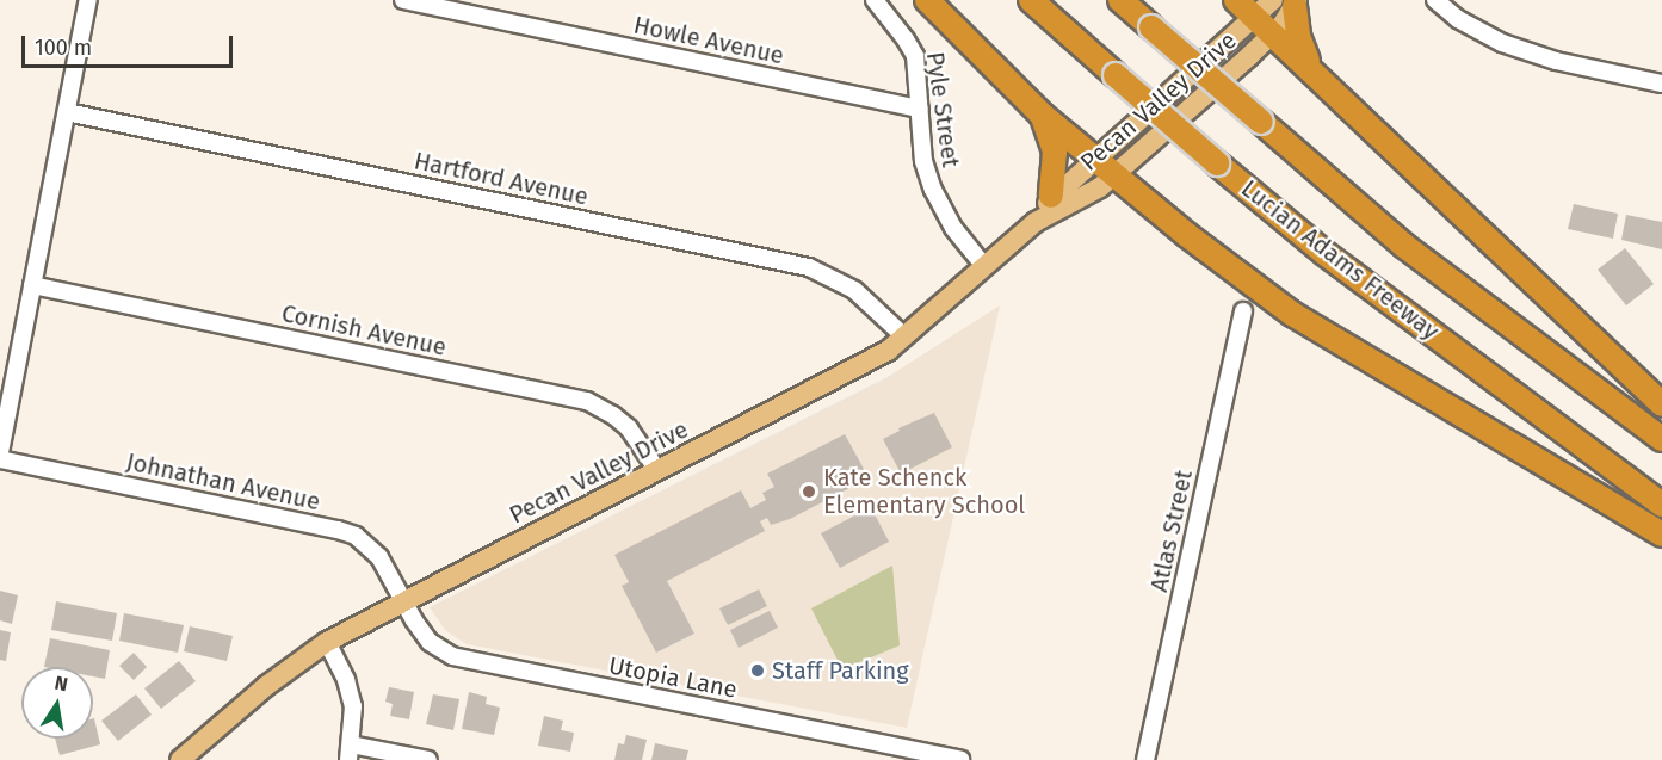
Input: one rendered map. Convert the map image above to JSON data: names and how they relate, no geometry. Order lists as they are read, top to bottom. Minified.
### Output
{"streets":{"highway":["Lucian Adams Freeway"],"main road":["Pecan Valley Drive"],"street":["Howle Avenue","Pyle Street","Hartford Avenue","Cornish Avenue","Johnathan Avenue","Atlas Street","Utopia Lane"]},"crossings":[["Howle Avenue","Pyle Street"],["Pecan Valley Drive","Pyle Street"],["Pecan Valley Drive","Hartford Avenue"],["Pecan Valley Drive","Cornish Avenue"],["Pecan Valley Drive","Johnathan Avenue"],["Pecan Valley Drive","Utopia Lane"],["Johnathan Avenue","Utopia Lane"]],"places":["Kate Schenck Elementary School","Staff Parking"],"scale_bar":"100 m","north":"top"}
